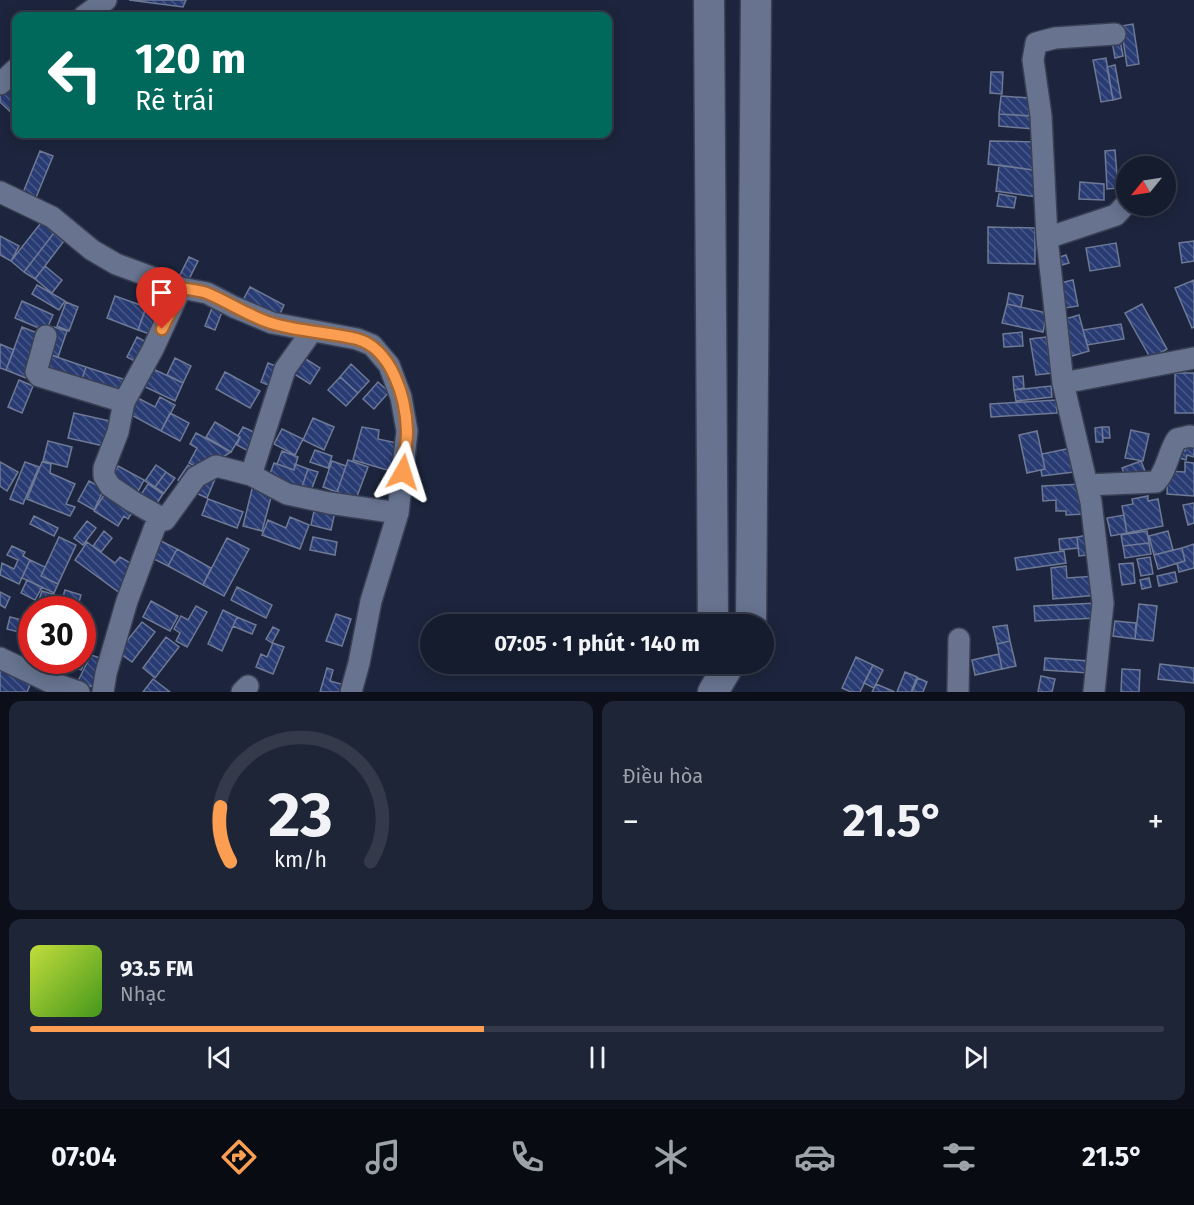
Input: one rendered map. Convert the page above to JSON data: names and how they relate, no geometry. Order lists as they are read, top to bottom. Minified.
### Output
{"north":"bottom left","page":{"turn":["120 m","Rẽ trái"],"limit":"30","trip":"07:05 · 1 phút · 140 m","tile":"Điều hòa","heat":["−","21.5°","+"],"song":["93.5 FM","Nhạc"],"tabs":["07:04","21.5°"],"gauge":["23","km/h"]}}
